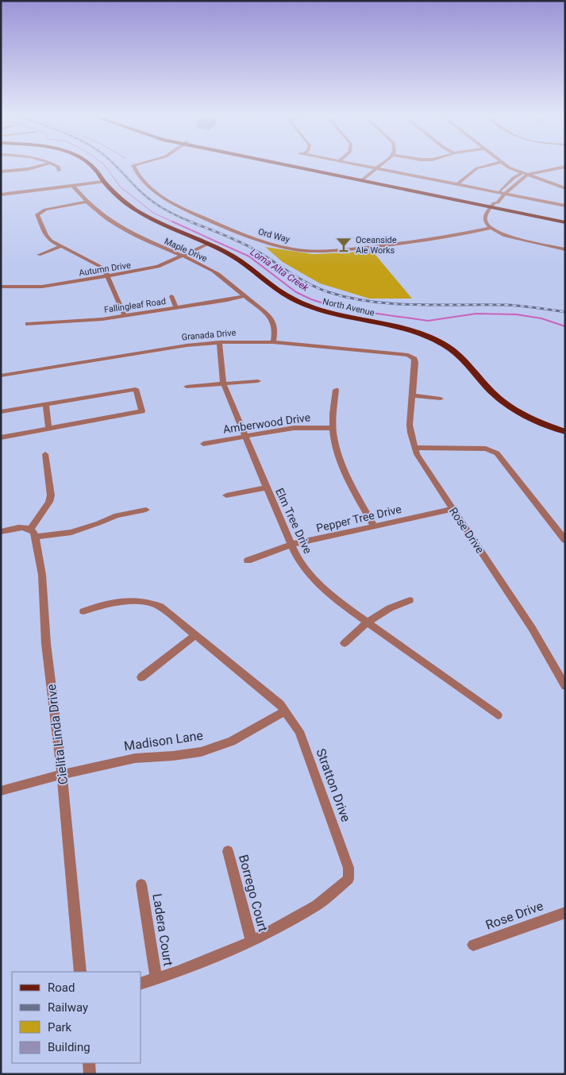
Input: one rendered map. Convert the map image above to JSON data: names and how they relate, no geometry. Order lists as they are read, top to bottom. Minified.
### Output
{"streets":{"main road":["North Avenue"],"street":["Ord Way","Maple Drive","Autumn Drive","Fallingleaf Road","Granada Drive","Amberwood Drive","Pepper Tree Drive","Elm Tree Drive","Rose Drive","Cielita Linda Drive","Madison Lane","Stratton Drive","Borrego Court","Ladera Court"]},"crossings":[["Maple Drive","Autumn Drive"],["Maple Drive","Fallingleaf Road"],["Maple Drive","Granada Drive"],["Autumn Drive","North Avenue"],["Granada Drive","Elm Tree Drive"],["Granada Drive","Rose Drive"],["Amberwood Drive","Elm Tree Drive"],["Pepper Tree Drive","Elm Tree Drive"],["Pepper Tree Drive","Rose Drive"],["Cielita Linda Drive","Madison Lane"],["Madison Lane","Stratton Drive"],["Stratton Drive","Borrego Court"],["Stratton Drive","Ladera Court"]],"water":["Loma Alta Creek"],"places":{"bar":["Oceanside Ale Works"]},"legend":["Road","Railway","Park","Building"]}
